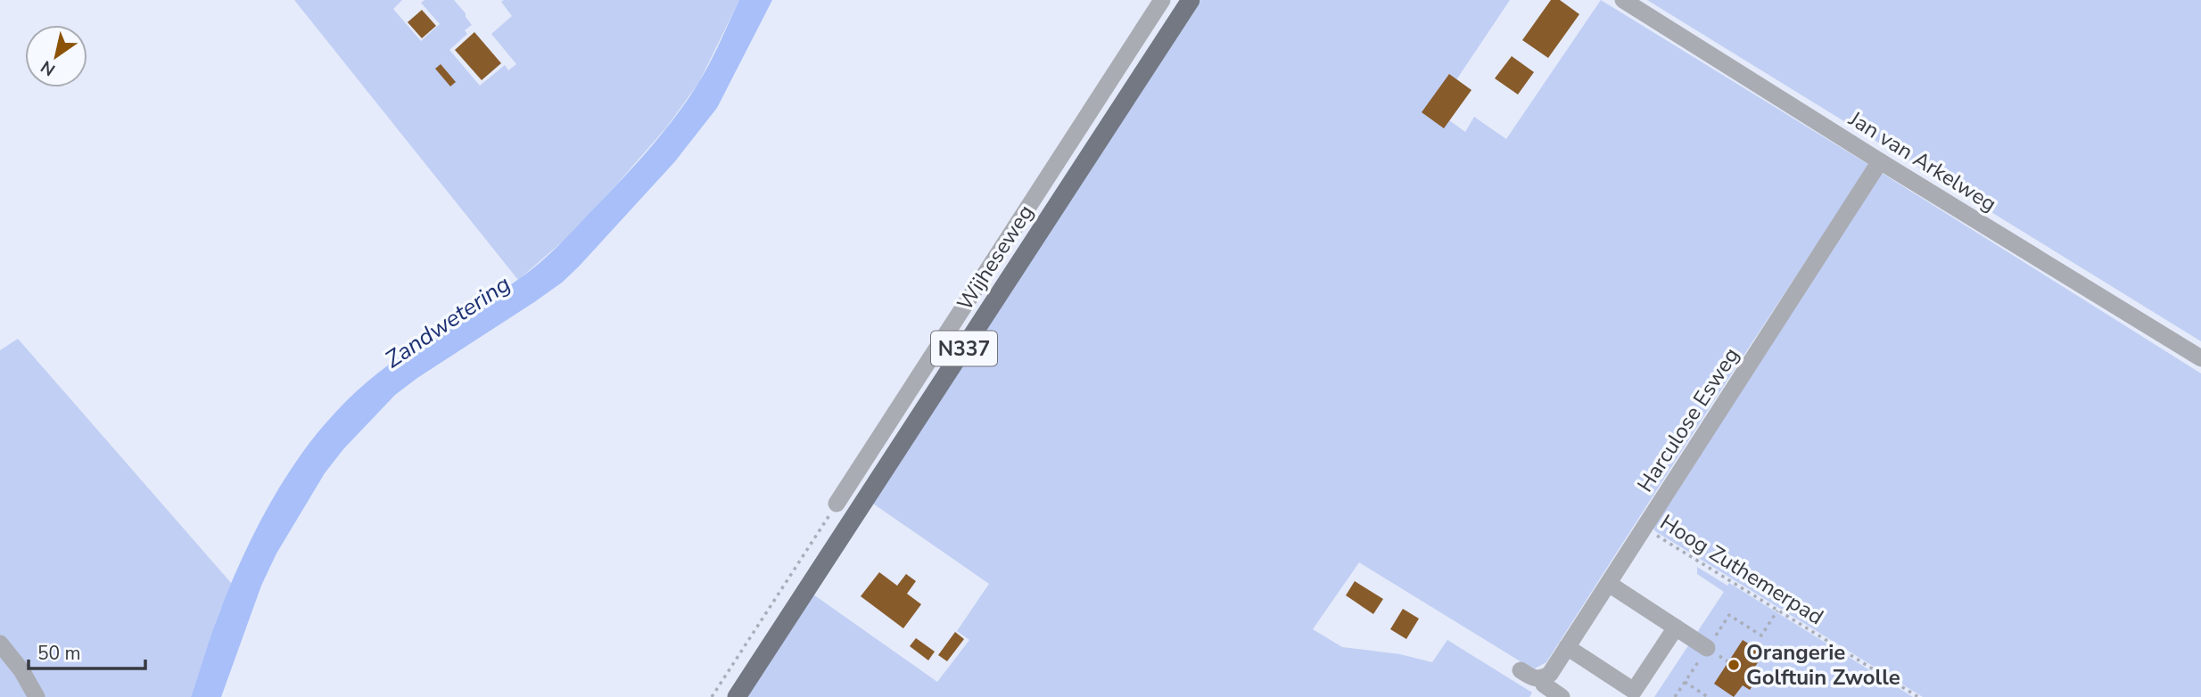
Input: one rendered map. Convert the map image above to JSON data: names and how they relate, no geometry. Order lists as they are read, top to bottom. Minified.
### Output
{"streets":{"main road":["Wijheseweg","N337"],"street":["Jan van Arkelweg","Harculose Esweg"],"path":["Hoog Zuthemerpad"]},"crossings":[["Jan van Arkelweg","Harculose Esweg"],["Harculose Esweg","Hoog Zuthemerpad"]],"water":["Zandwetering"],"places":["Orangerie Golftuin Zwolle"],"scale_bar":"50 m","north":"bottom left"}
